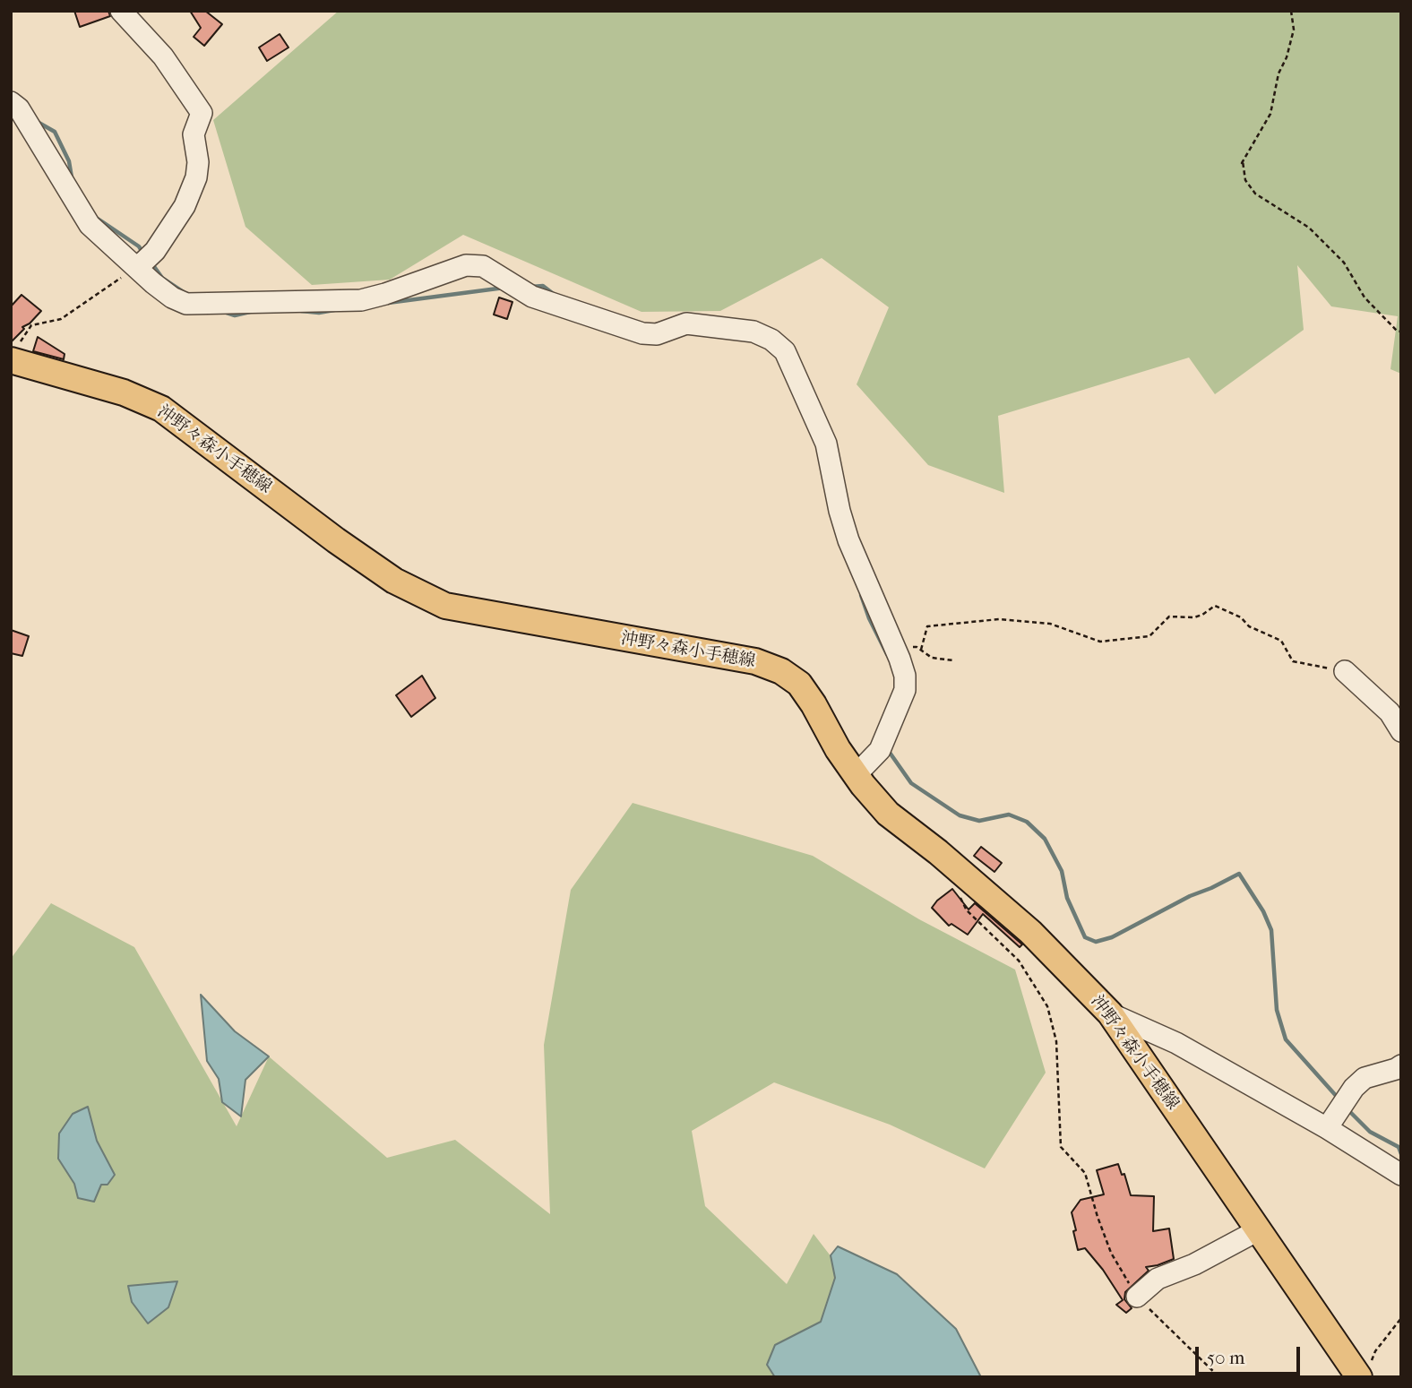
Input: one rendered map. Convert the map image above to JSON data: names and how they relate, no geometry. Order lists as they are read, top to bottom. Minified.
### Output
{"streets":{"main road":["沖野々森小手穂線"]},"scale_bar":"50 m"}
